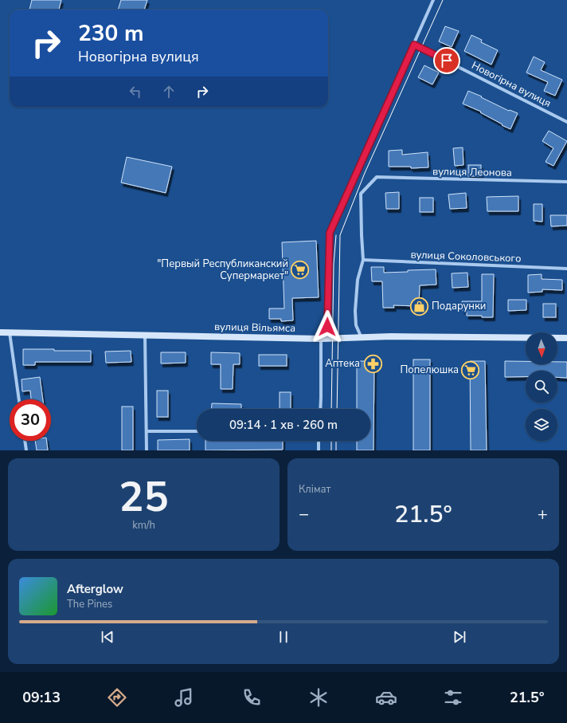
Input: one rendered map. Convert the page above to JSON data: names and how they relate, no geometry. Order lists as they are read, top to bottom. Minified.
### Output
{"streets":{"street":["Новогірна вулиця","вулиця Леонова","вулиця Соколовського","вулиця Вільямса"]},"crossings":[["вулиця Леонова","вулиця Соколовського"]],"places":{"supermarket":["\"Первый Республиканский Супермаркет\"","Попелюшка"],"shop":["Подарунки"],"pharmacy":["Аптека"]},"north":"bottom","page":{"turn":["230 m","Новогірна вулиця"],"limit":"30","trip":"09:14 · 1 хв · 260 m","tile":[["25","km/h"],"Клімат"],"heat":["−","21.5°","+"],"song":["Afterglow","The Pines"],"tabs":["09:13","21.5°"]}}
